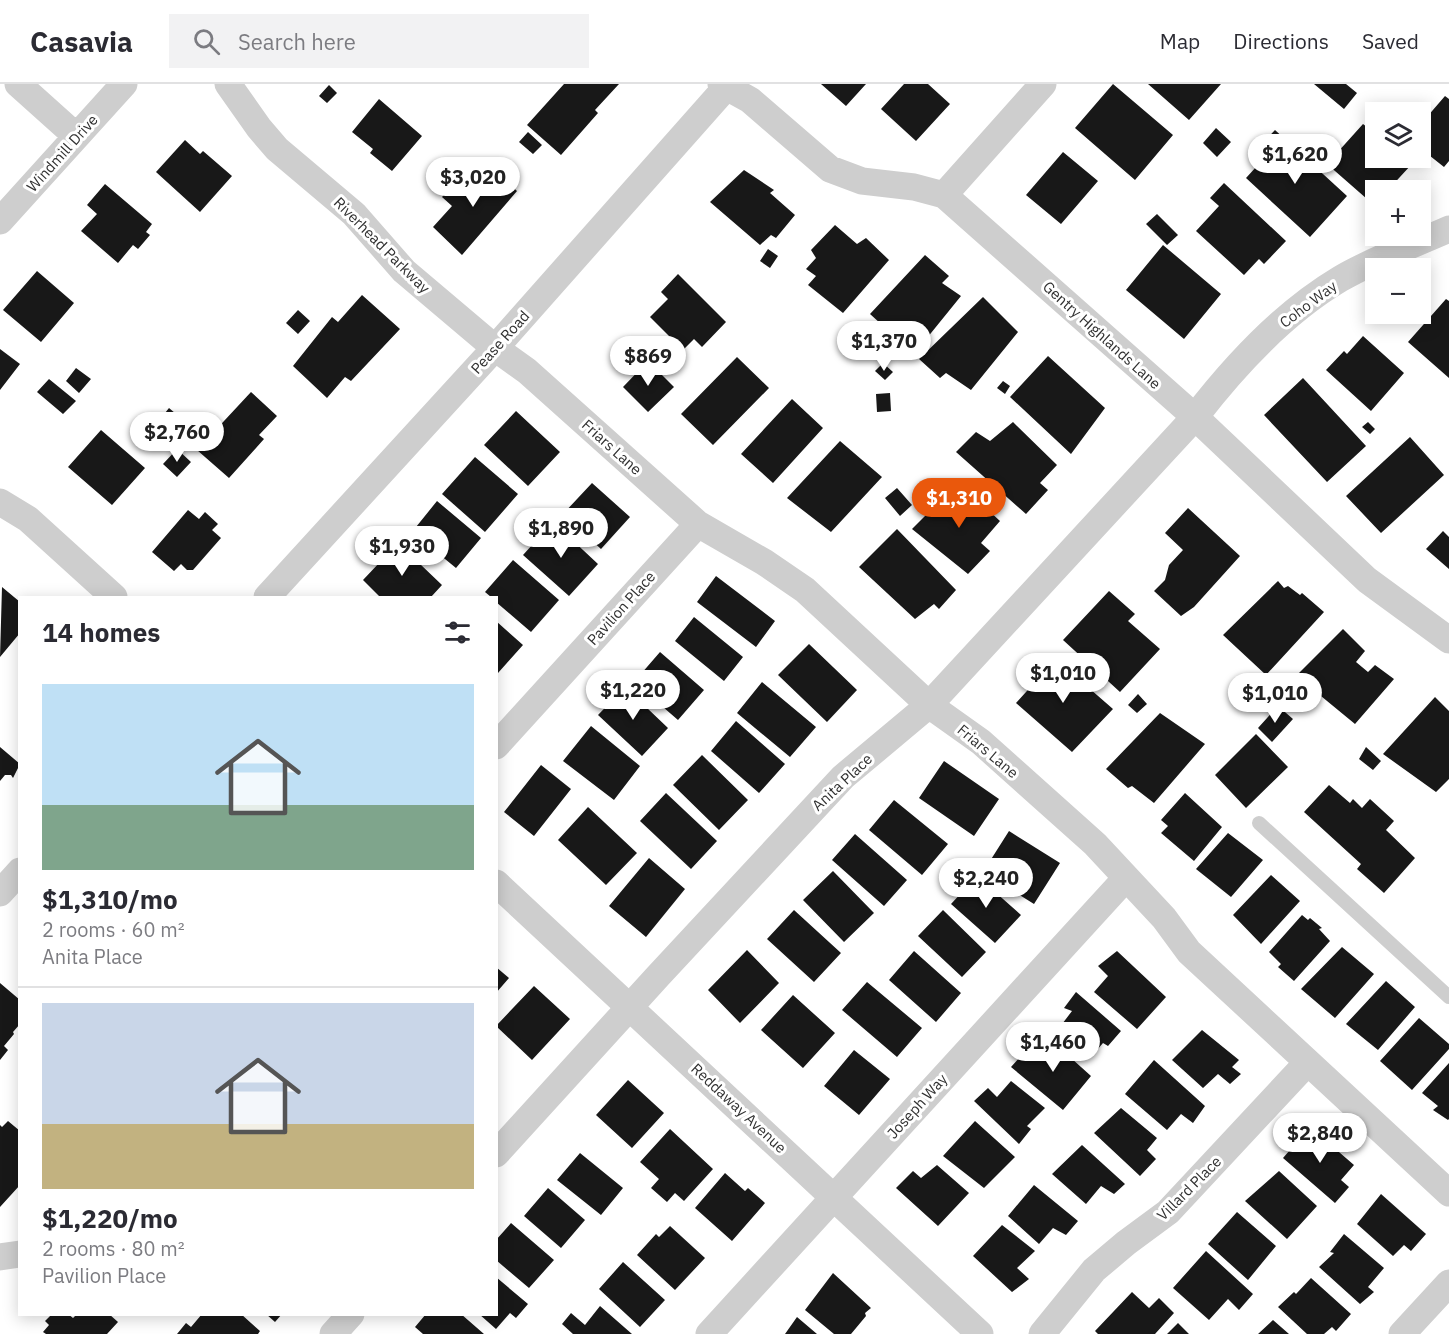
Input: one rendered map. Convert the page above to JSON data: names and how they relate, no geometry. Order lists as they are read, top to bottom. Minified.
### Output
{"streets":{"street":["Windmill Drive","Riverhead Parkway","Coho Way","Gentry Highlands Lane","Pease Road","Friars Lane","Pavilion Place","Anita Place","Joseph Way","Reddaway Avenue","Villard Place"]},"crossings":[["Riverhead Parkway","Pease Road"],["Riverhead Parkway","Friars Lane"],["Coho Way","Gentry Highlands Lane"],["Coho Way","Anita Place"],["Gentry Highlands Lane","Pease Road"],["Gentry Highlands Lane","Anita Place"],["Pease Road","Friars Lane"],["Friars Lane","Pavilion Place"],["Friars Lane","Anita Place"],["Friars Lane","Joseph Way"],["Friars Lane","Villard Place"],["Anita Place","Reddaway Avenue"],["Joseph Way","Reddaway Avenue"]],"page":{"header":"Casavia","search":"Search here","nav":["Map","Directions","Saved"],"map_buttons":["+","−"],"price":["$1,620","$3,020","$1,370","$869","$2,760","$1,310","$1,890","$1,930","$1,010","$1,220","$1,010","$2,240","$1,460","$2,840"],"heading":"14 homes","list":[{"name":"$1,310/mo","note":"2 rooms · 60 m² · Anita Place"},{"name":"$1,220/mo","note":"2 rooms · 80 m² · Pavilion Place"}]}}
